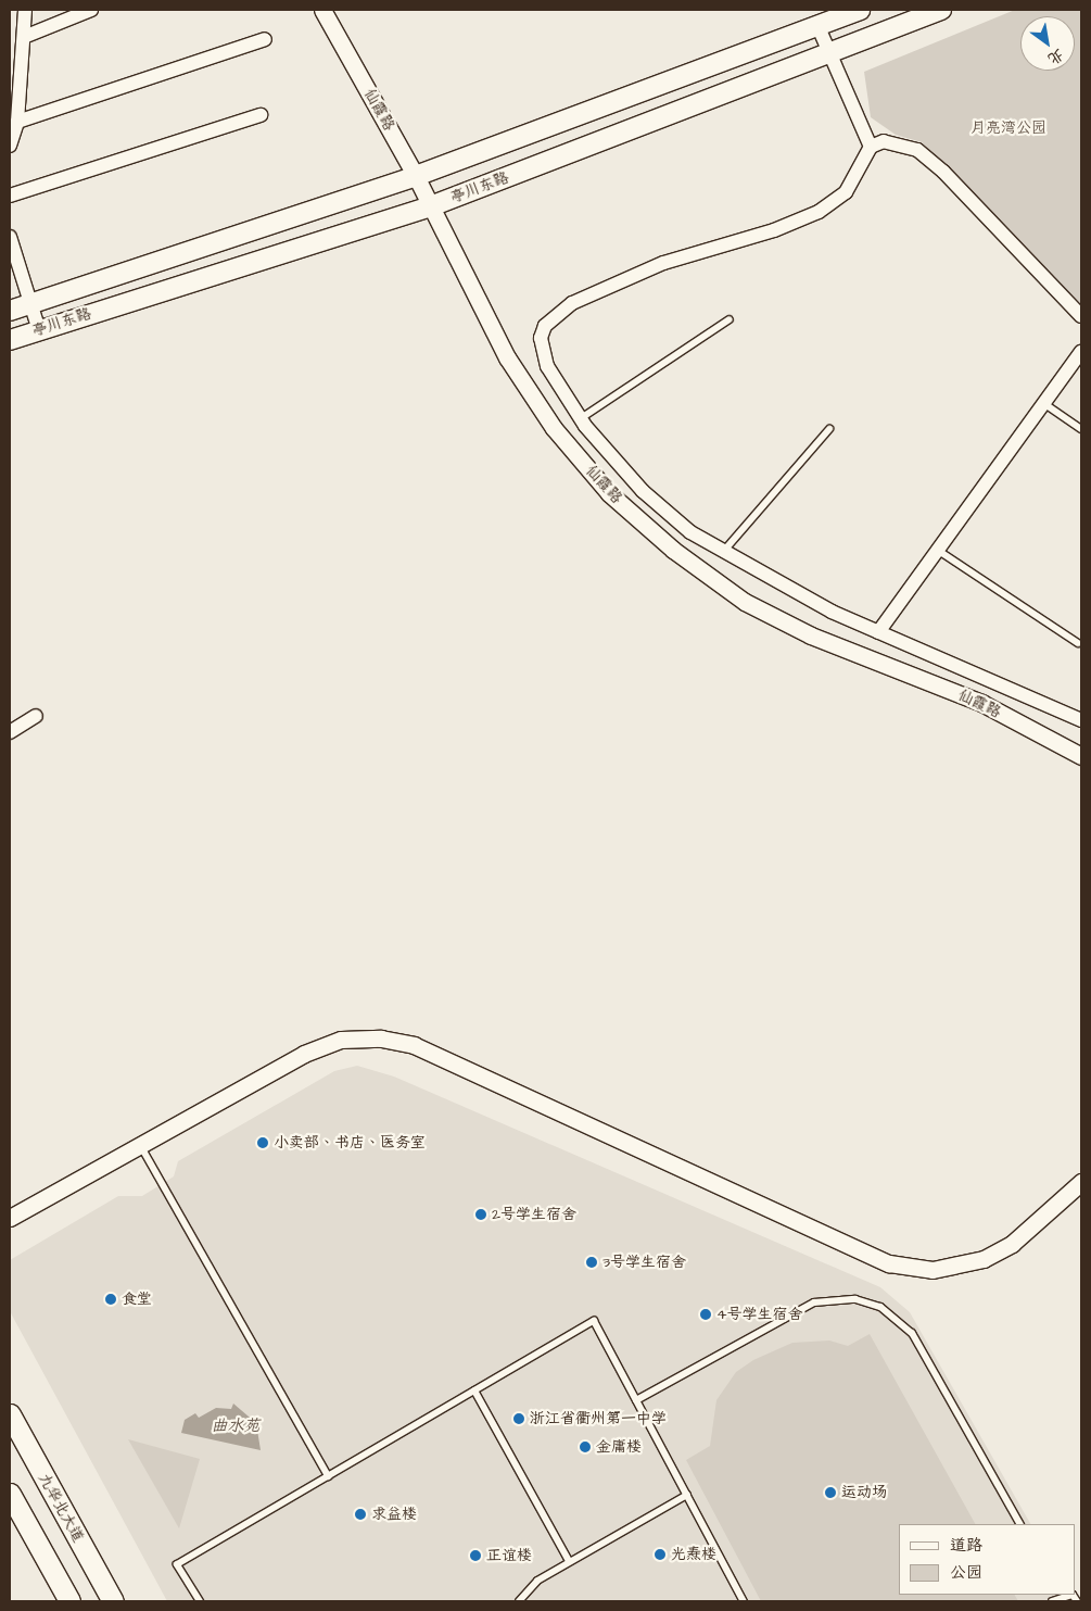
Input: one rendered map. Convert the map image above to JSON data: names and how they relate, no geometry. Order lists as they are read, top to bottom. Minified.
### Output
{"streets":{"main road":["亭川东路","九华北大道"],"street":["仙霞路"]},"crossings":[["仙霞路","亭川东路"]],"water":["曲水苑"],"parks":["月亮湾公园"],"places":["小卖部、书店、医务室","2号学生宿舍","3号学生宿舍","食堂","4号学生宿舍","浙江省衢州第一中学","金庸楼","运动场","求益楼","光焘楼","正谊楼"],"legend":["道路","公园"],"north":"bottom right"}
